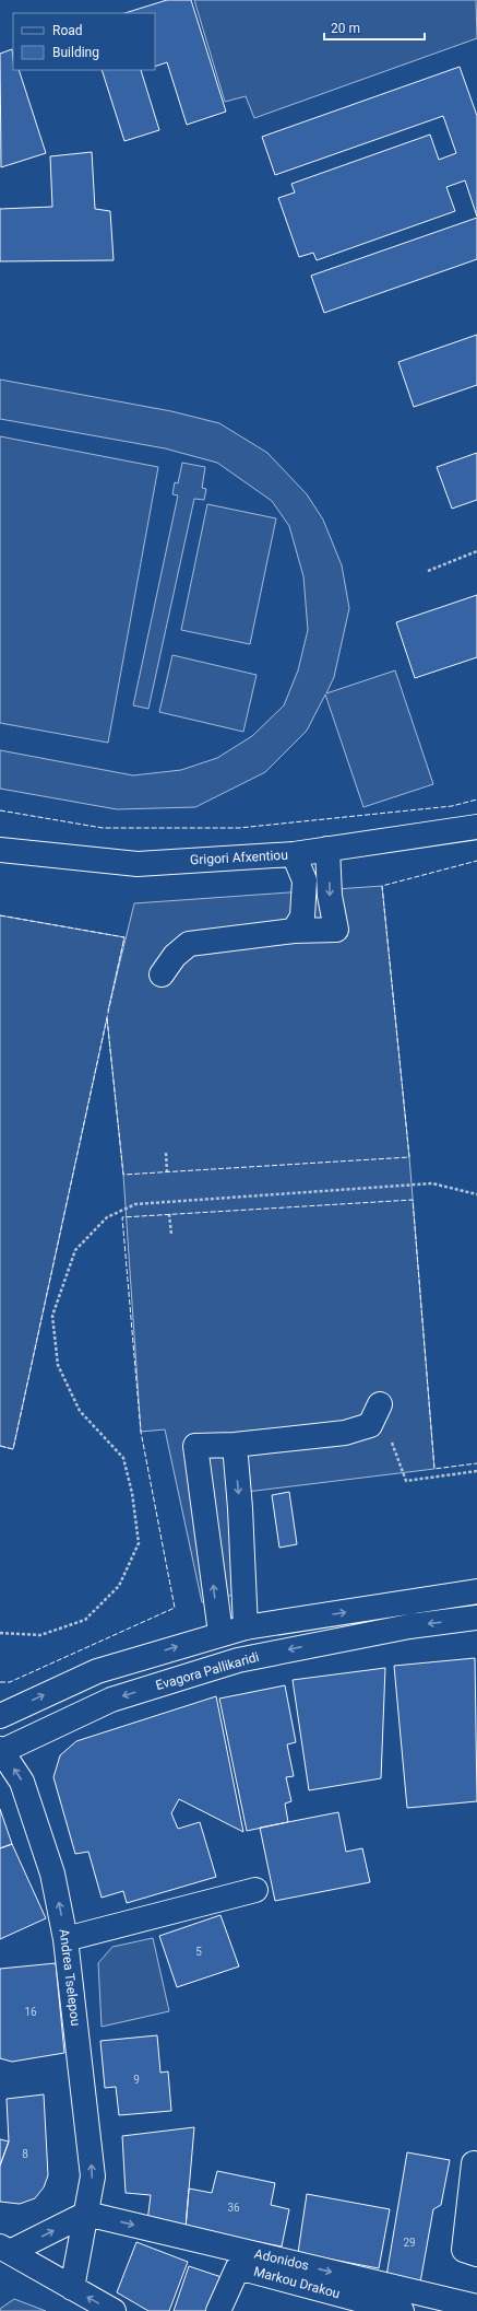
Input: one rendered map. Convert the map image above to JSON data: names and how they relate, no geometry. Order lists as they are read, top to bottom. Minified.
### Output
{"streets":{"street":["Grigori Afxentiou","Evagora Pallikaridi","Andrea Tselepou","Adonidos","Markou Drakou"]},"crossings":[["Evagora Pallikaridi","Andrea Tselepou"],["Andrea Tselepou","Adonidos"]],"one_way":["Andrea Tselepou","Adonidos"],"house_numbers":["5","16","9","8","36","29"],"legend":["Road","Building"],"scale_bar":"20 m"}
